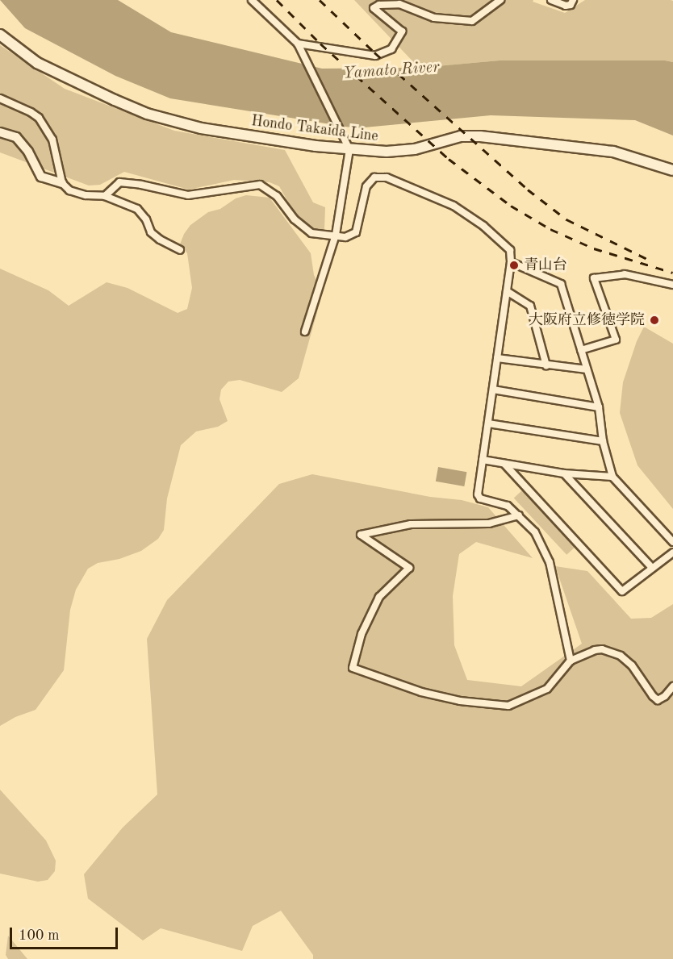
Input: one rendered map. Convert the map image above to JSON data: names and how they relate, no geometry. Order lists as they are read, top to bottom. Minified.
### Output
{"streets":{"main road":["Hondo Takaida Line"]},"water":["Yamato River"],"places":["青山台","大阪府立修徳学院"],"scale_bar":"100 m"}
